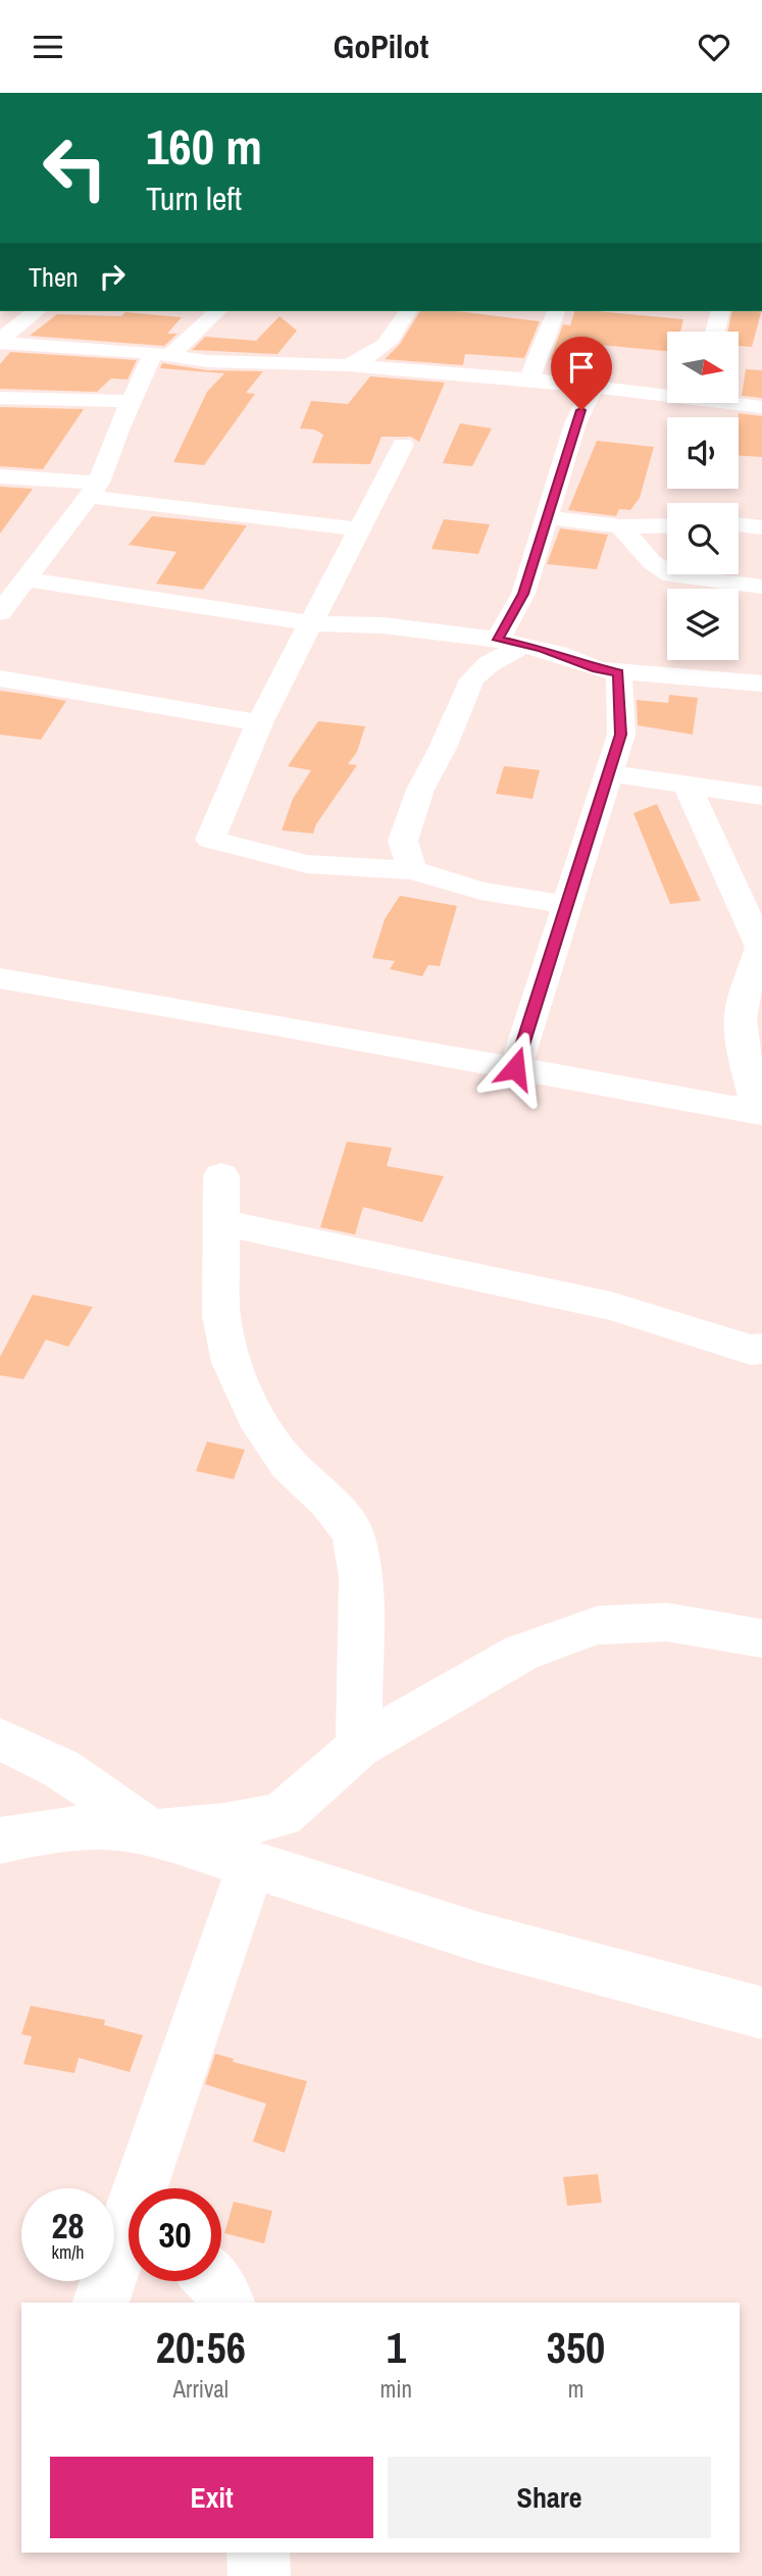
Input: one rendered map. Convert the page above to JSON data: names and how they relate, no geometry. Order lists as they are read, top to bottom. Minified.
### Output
{"north":"right","page":{"header":"GoPilot","turn":["160 m","Turn left"],"then":"Then","speed":"28 km/h","limit":"30","eta":["20:56","Arrival","1","min","350","m"],"buttons":["Exit","Share"]}}
